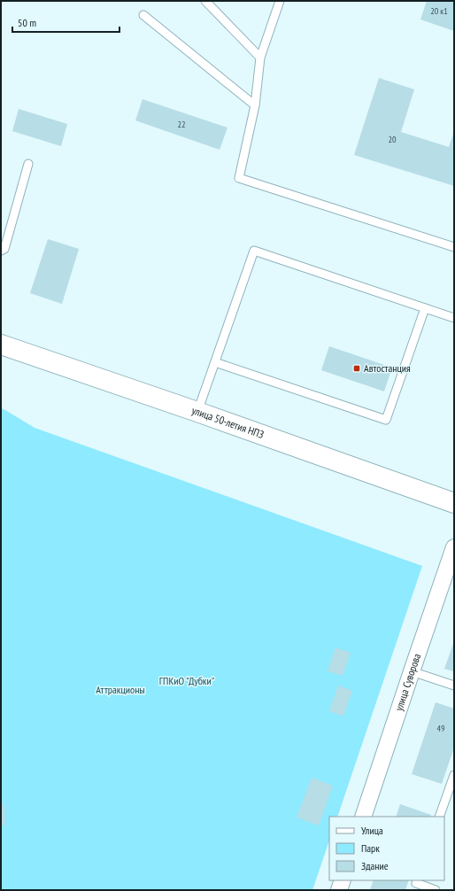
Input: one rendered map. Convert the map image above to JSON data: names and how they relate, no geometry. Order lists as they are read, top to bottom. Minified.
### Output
{"streets":{"main road":["улица 50-летия НПЗ"],"street":["улица Суворова"]},"parks":["ГПКиО \"Дубки\"","Аттракционы"],"places":{"transit":["Автостанция"]},"house_numbers":["20 к1","22","20","49"],"legend":["Улица","Парк","Здание"],"scale_bar":"50 m"}
